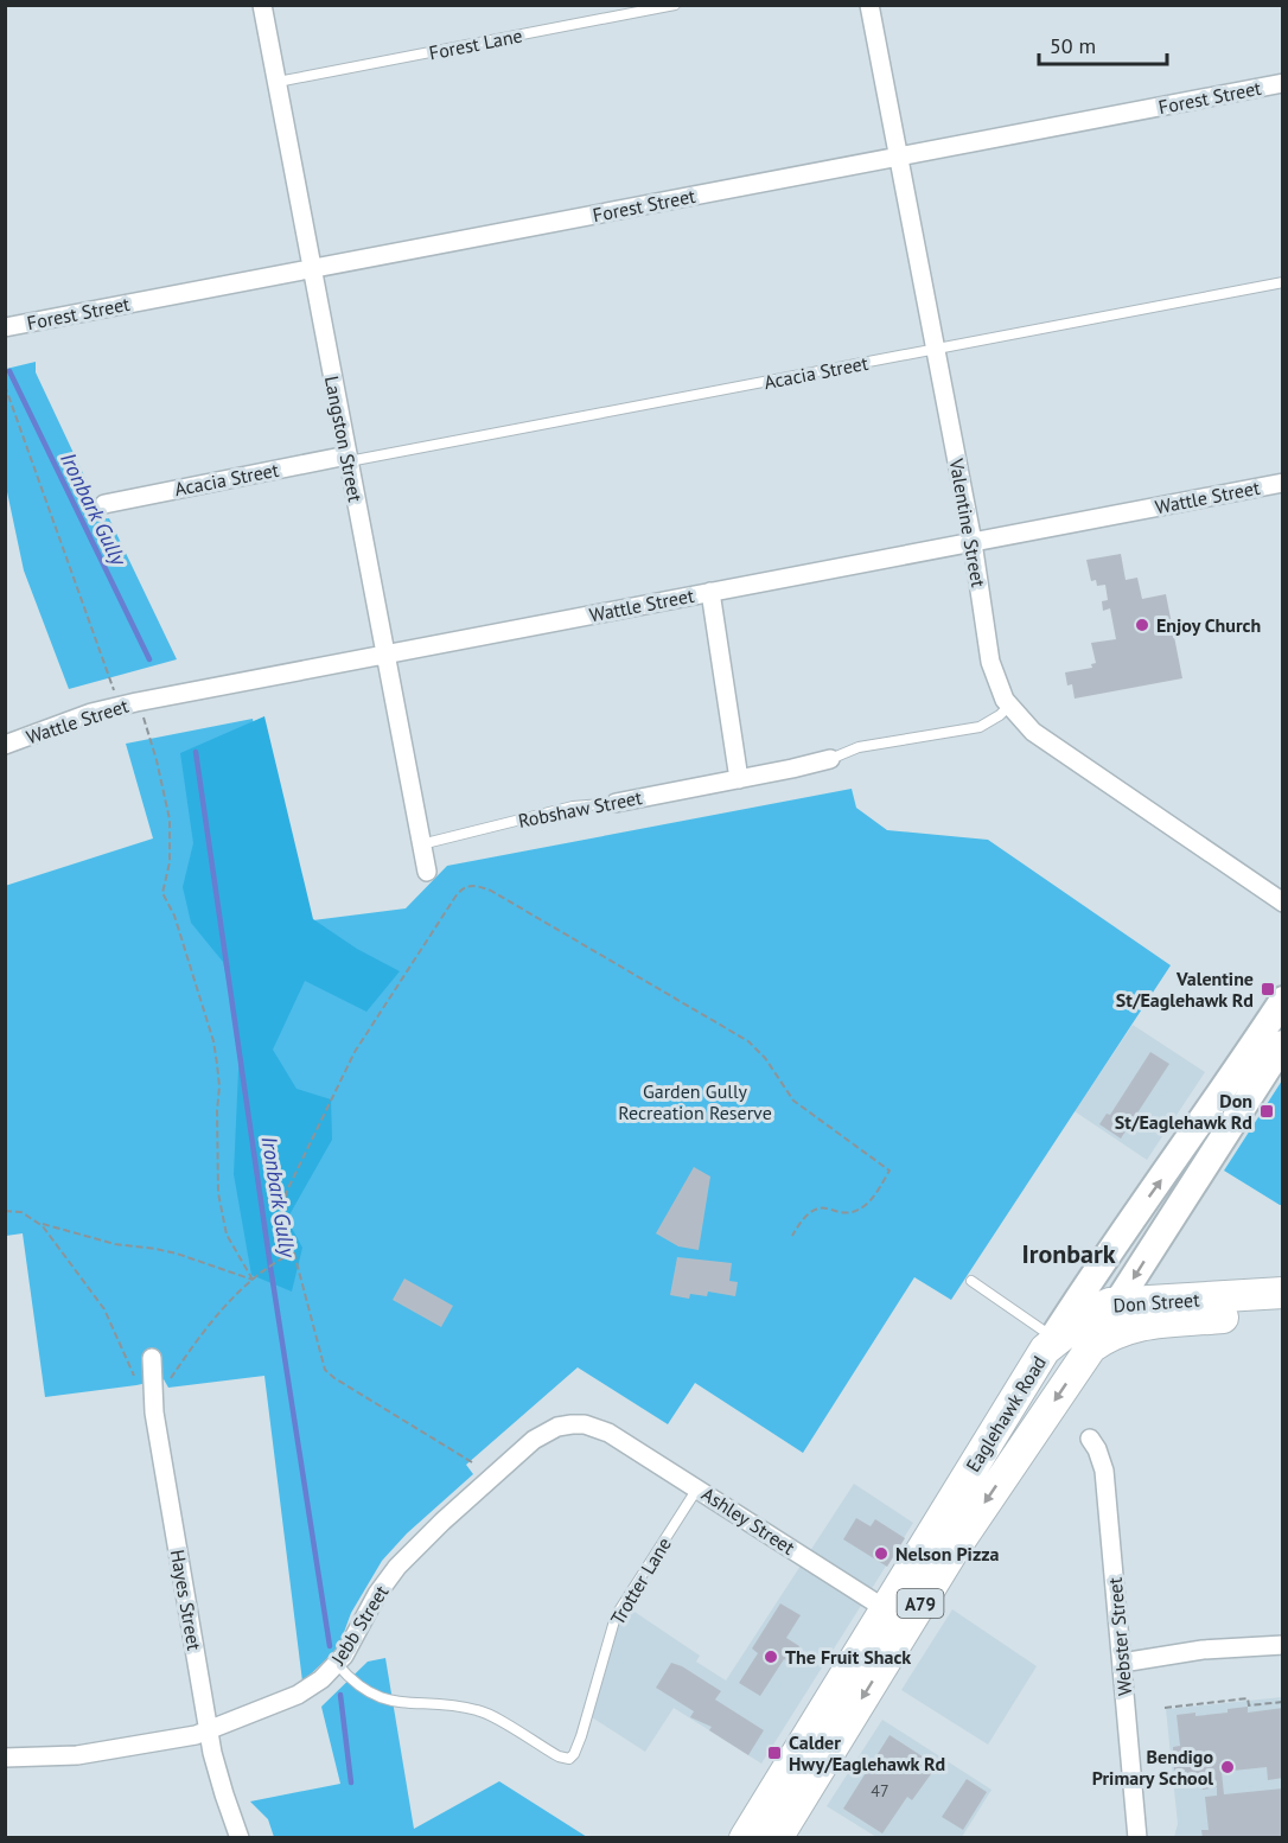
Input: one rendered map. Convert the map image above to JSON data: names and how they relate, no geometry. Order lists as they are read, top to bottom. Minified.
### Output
{"streets":{"highway":["Don Street","Eaglehawk Road","A79"],"street":["Forest Street","Acacia Street","Langston Street","Wattle Street","Valentine Street","Robshaw Street","Ashley Street","Hayes Street","Jebb Street","Webster Street"],"lane":["Forest Lane","Trotter Lane"]},"crossings":[["Forest Lane","Langston Street"],["Forest Street","Langston Street"],["Forest Street","Valentine Street"],["Acacia Street","Langston Street"],["Acacia Street","Valentine Street"],["Langston Street","Wattle Street"],["Langston Street","Robshaw Street"],["Wattle Street","Valentine Street"],["Valentine Street","Robshaw Street"],["Don Street","Eaglehawk Road"],["Eaglehawk Road","Ashley Street"],["Ashley Street","Trotter Lane"],["Ashley Street","Jebb Street"],["Trotter Lane","Jebb Street"],["Hayes Street","Jebb Street"]],"districts":["Ironbark"],"water":["Ironbark Gully"],"parks":["Garden Gully Recreation Reserve"],"places":{"other":["Enjoy Church","Nelson Pizza","The Fruit Shack","Bendigo Primary School"],"transit":["Valentine St/Eaglehawk Rd","Don St/Eaglehawk Rd","Calder Hwy/Eaglehawk Rd"]},"house_numbers":["47"],"scale_bar":"50 m"}
